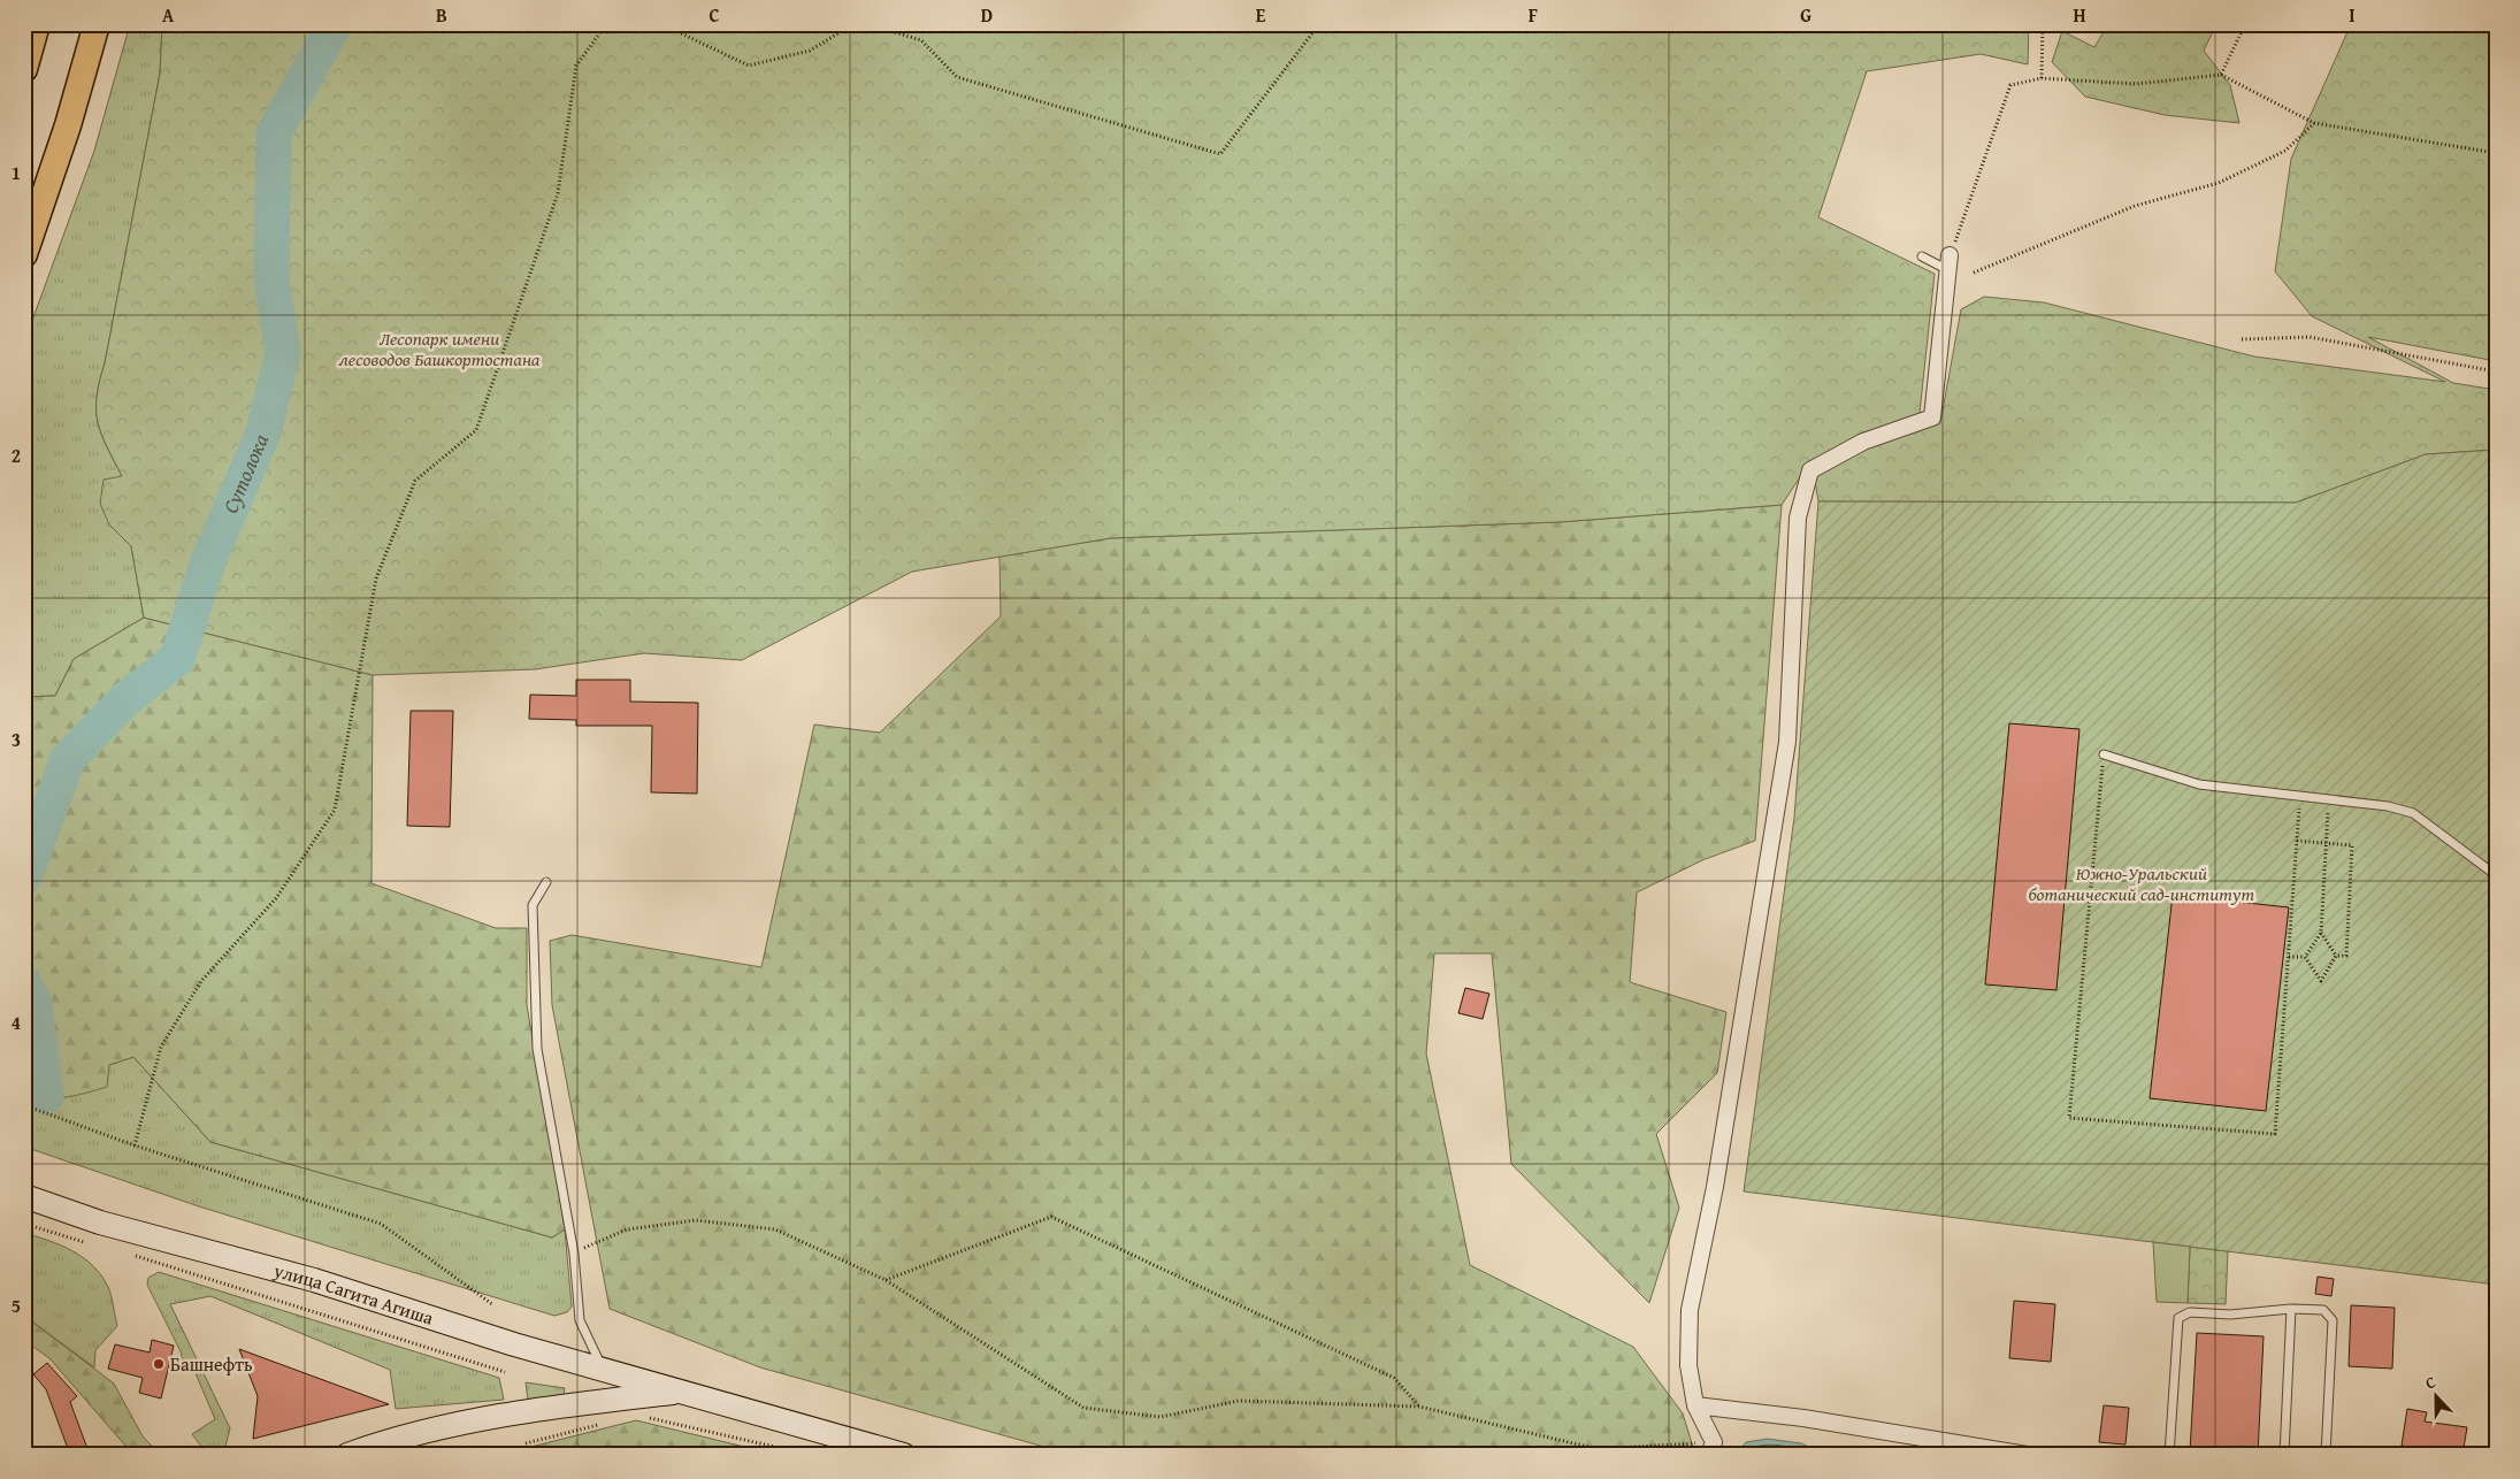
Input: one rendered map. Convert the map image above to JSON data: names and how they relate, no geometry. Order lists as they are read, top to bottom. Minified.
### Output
{"streets":{"main road":["улица Сагита Агиша"]},"water":["Сутолока"],"parks":["Лесопарк имени лесоводов Башкортостана","Южно-Уральский ботанический сад-институт"],"places":["Башнефть"],"north":"top","grid":{"columns":["A","B","C","D","E","F","G","H","I"],"rows":["1","2","3","4","5"]}}
